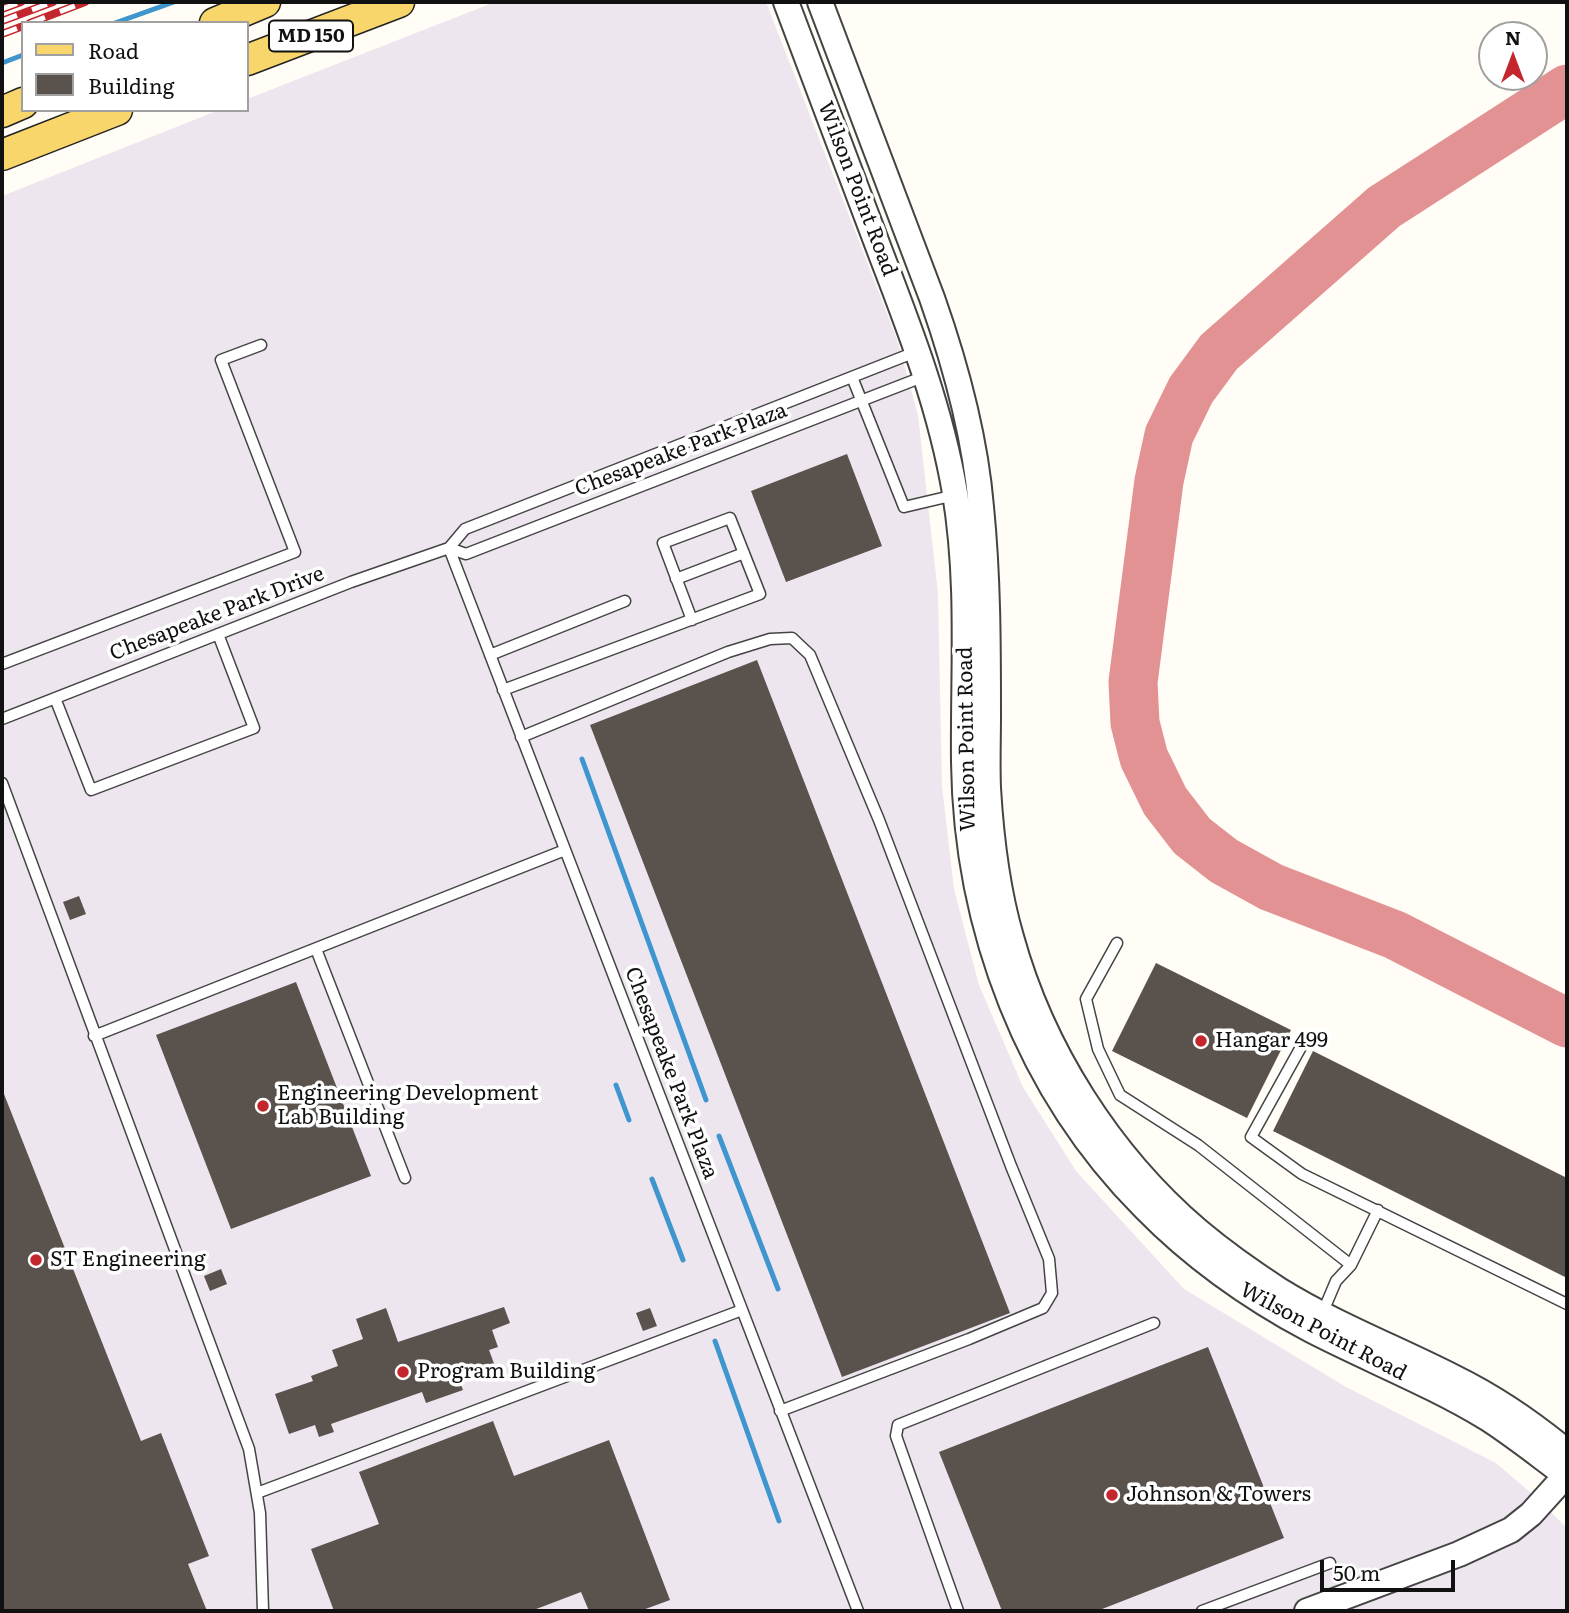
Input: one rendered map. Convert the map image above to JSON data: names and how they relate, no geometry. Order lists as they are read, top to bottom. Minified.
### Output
{"streets":{"main road":["MD 150"],"street":["Wilson Point Road"],"lane":["Chesapeake Park Plaza","Chesapeake Park Drive"]},"crossings":[["Wilson Point Road","Chesapeake Park Plaza"],["Chesapeake Park Plaza","Chesapeake Park Drive"]],"places":["Hangar 499","Engineering Development Lab Building","ST Engineering","Program Building","Johnson & Towers"],"legend":["Road","Building"],"scale_bar":"50 m","north":"top"}
